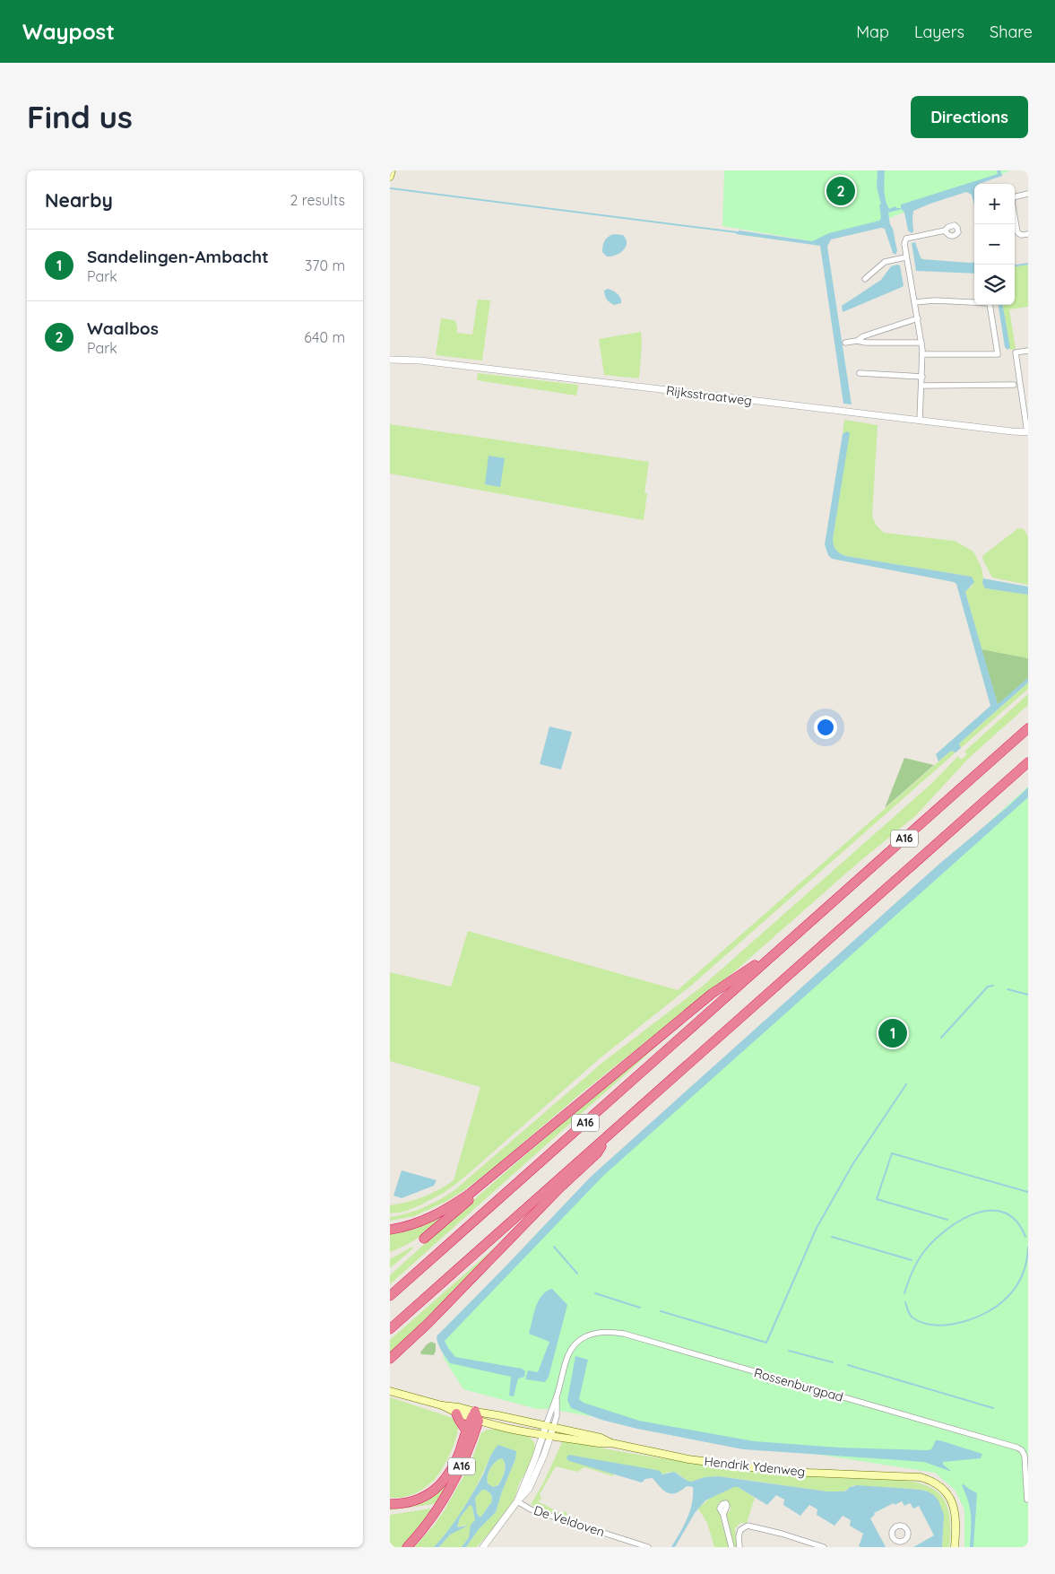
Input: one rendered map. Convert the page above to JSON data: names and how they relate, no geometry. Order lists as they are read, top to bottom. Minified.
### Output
{"streets":{"highway":["A16"],"main road":["Hendrik Ydenweg"],"street":["Rijksstraatweg","Rossenburgpad","De Veldoven"]},"crossings":[["A16","Hendrik Ydenweg"],["Rossenburgpad","Hendrik Ydenweg"]],"page":{"header":"Waypost","nav":["Map","Layers","Share"],"buttons":"Directions","title":"Find us","heading":["Nearby","2 results"],"pins":["2","1"],"map_buttons":["+","−"],"list":[{"mark":"1","name":"Sandelingen-Ambacht","note":"Park","value":"370 m"},{"mark":"2","name":"Waalbos","note":"Park","value":"640 m"}]}}
